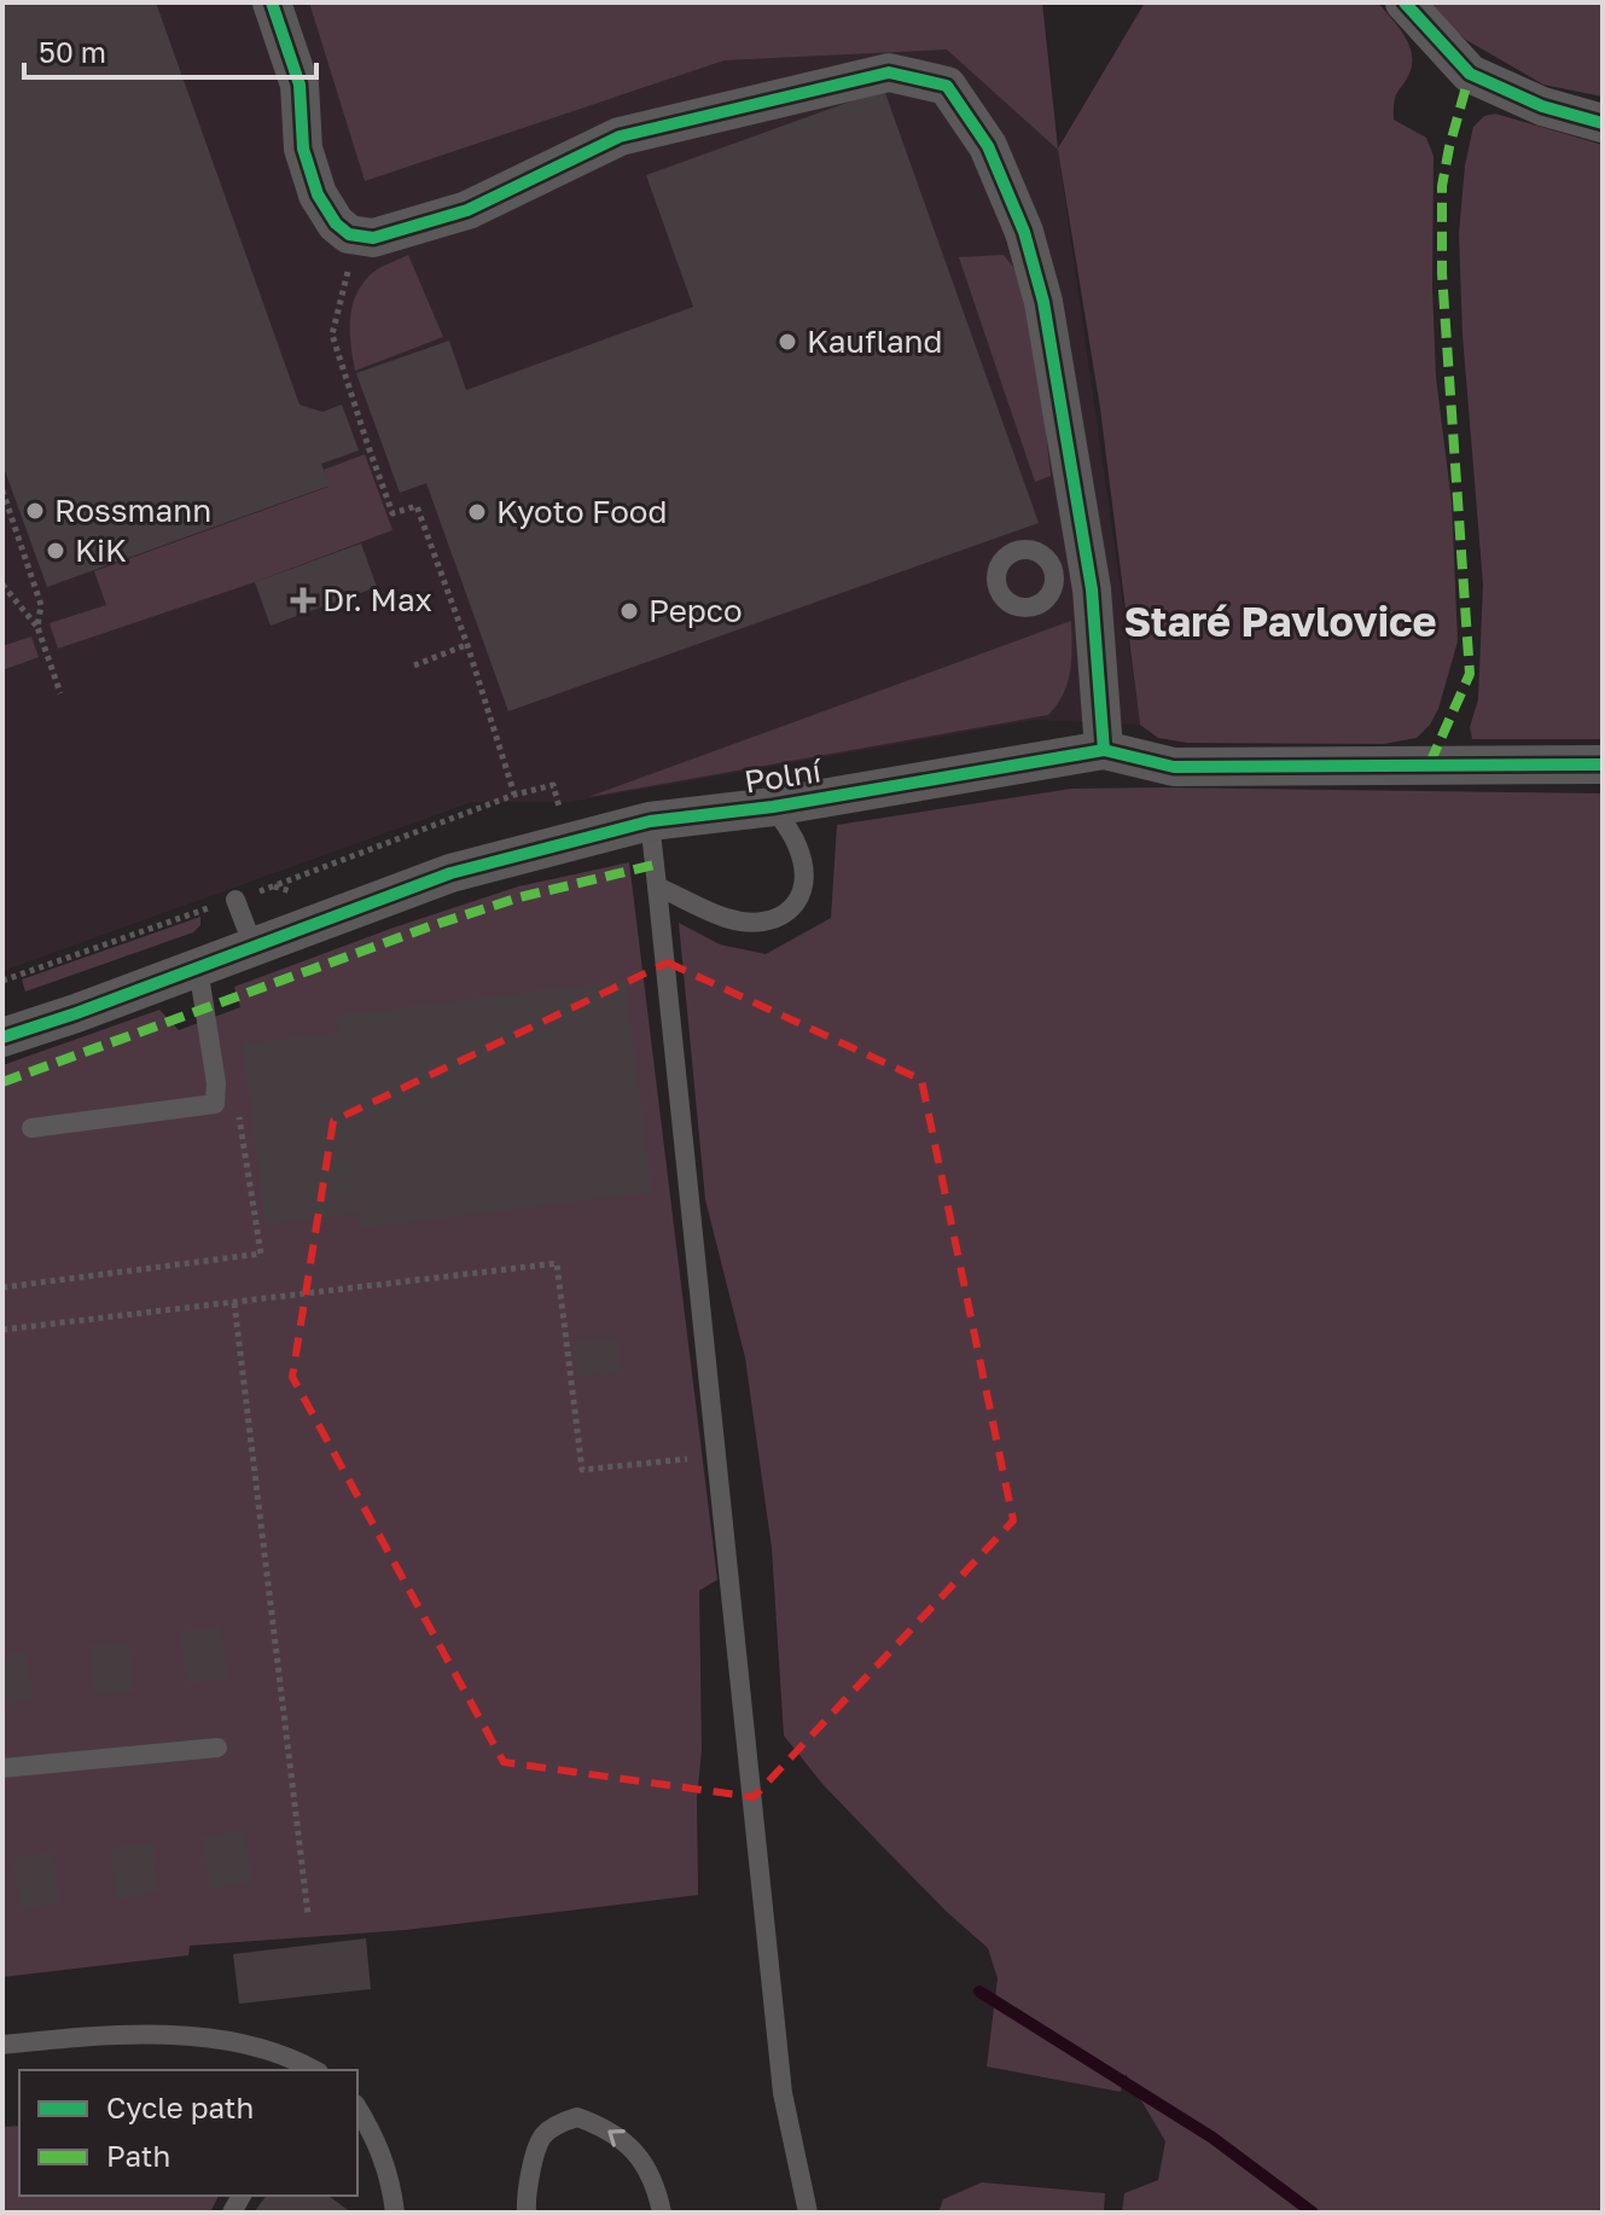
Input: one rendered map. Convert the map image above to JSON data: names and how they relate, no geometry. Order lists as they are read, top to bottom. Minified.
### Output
{"streets":{"street":["Polní"]},"districts":["Staré Pavlovice"],"places":{"other":["Kaufland","Rossmann","Kyoto Food","KiK","Pepco"],"health":["Dr. Max"]},"legend":["Cycle path","Path"],"scale_bar":"50 m"}
